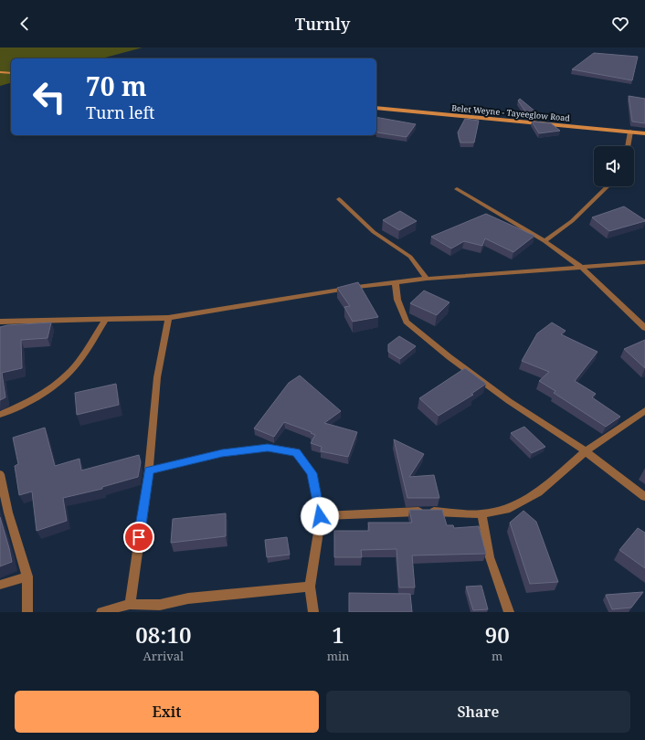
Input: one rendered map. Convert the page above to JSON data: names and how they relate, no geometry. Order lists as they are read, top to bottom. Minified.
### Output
{"streets":{"main road":["Belet Weyne - Tayeeglow Road"]},"page":{"header":"Turnly","turn":["70 m","Turn left"],"eta":["08:10","Arrival","1","min","90","m"],"buttons":["Exit","Share"]}}
